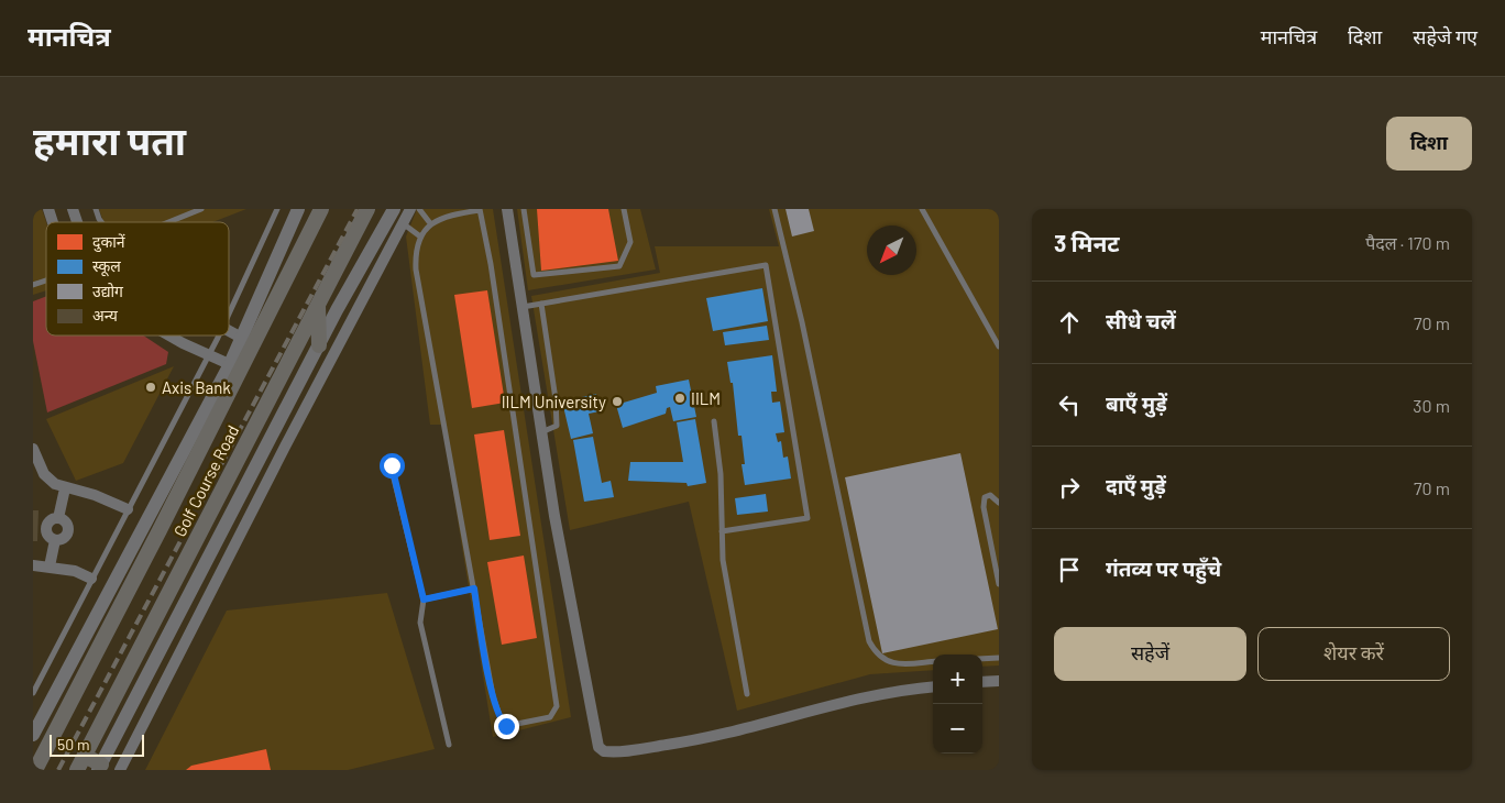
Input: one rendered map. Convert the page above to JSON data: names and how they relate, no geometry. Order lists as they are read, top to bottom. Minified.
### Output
{"streets":{"main road":["Golf Course Road"]},"places":["Axis Bank","IILM","IILM University"],"legend":["दुकानें","स्कूल","उद्योग","अन्य"],"scale_bar":"50 m","north":"bottom left","page":{"header":"मानचित्र","nav":["मानचित्र","दिशा","सहेजे गए"],"title":"हमारा पता","buttons":["दिशा",["सहेजें","शेयर करें"]],"heading":["3 मिनट","पैदल · 170 m"],"list":[["सीधे चलें","70 m"],["बाएँ मुड़ें","30 m"],["दाएँ मुड़ें","70 m"],"गंतव्य पर पहुँचे"],"map_buttons":["+","−"],"scale":"50 m"}}
